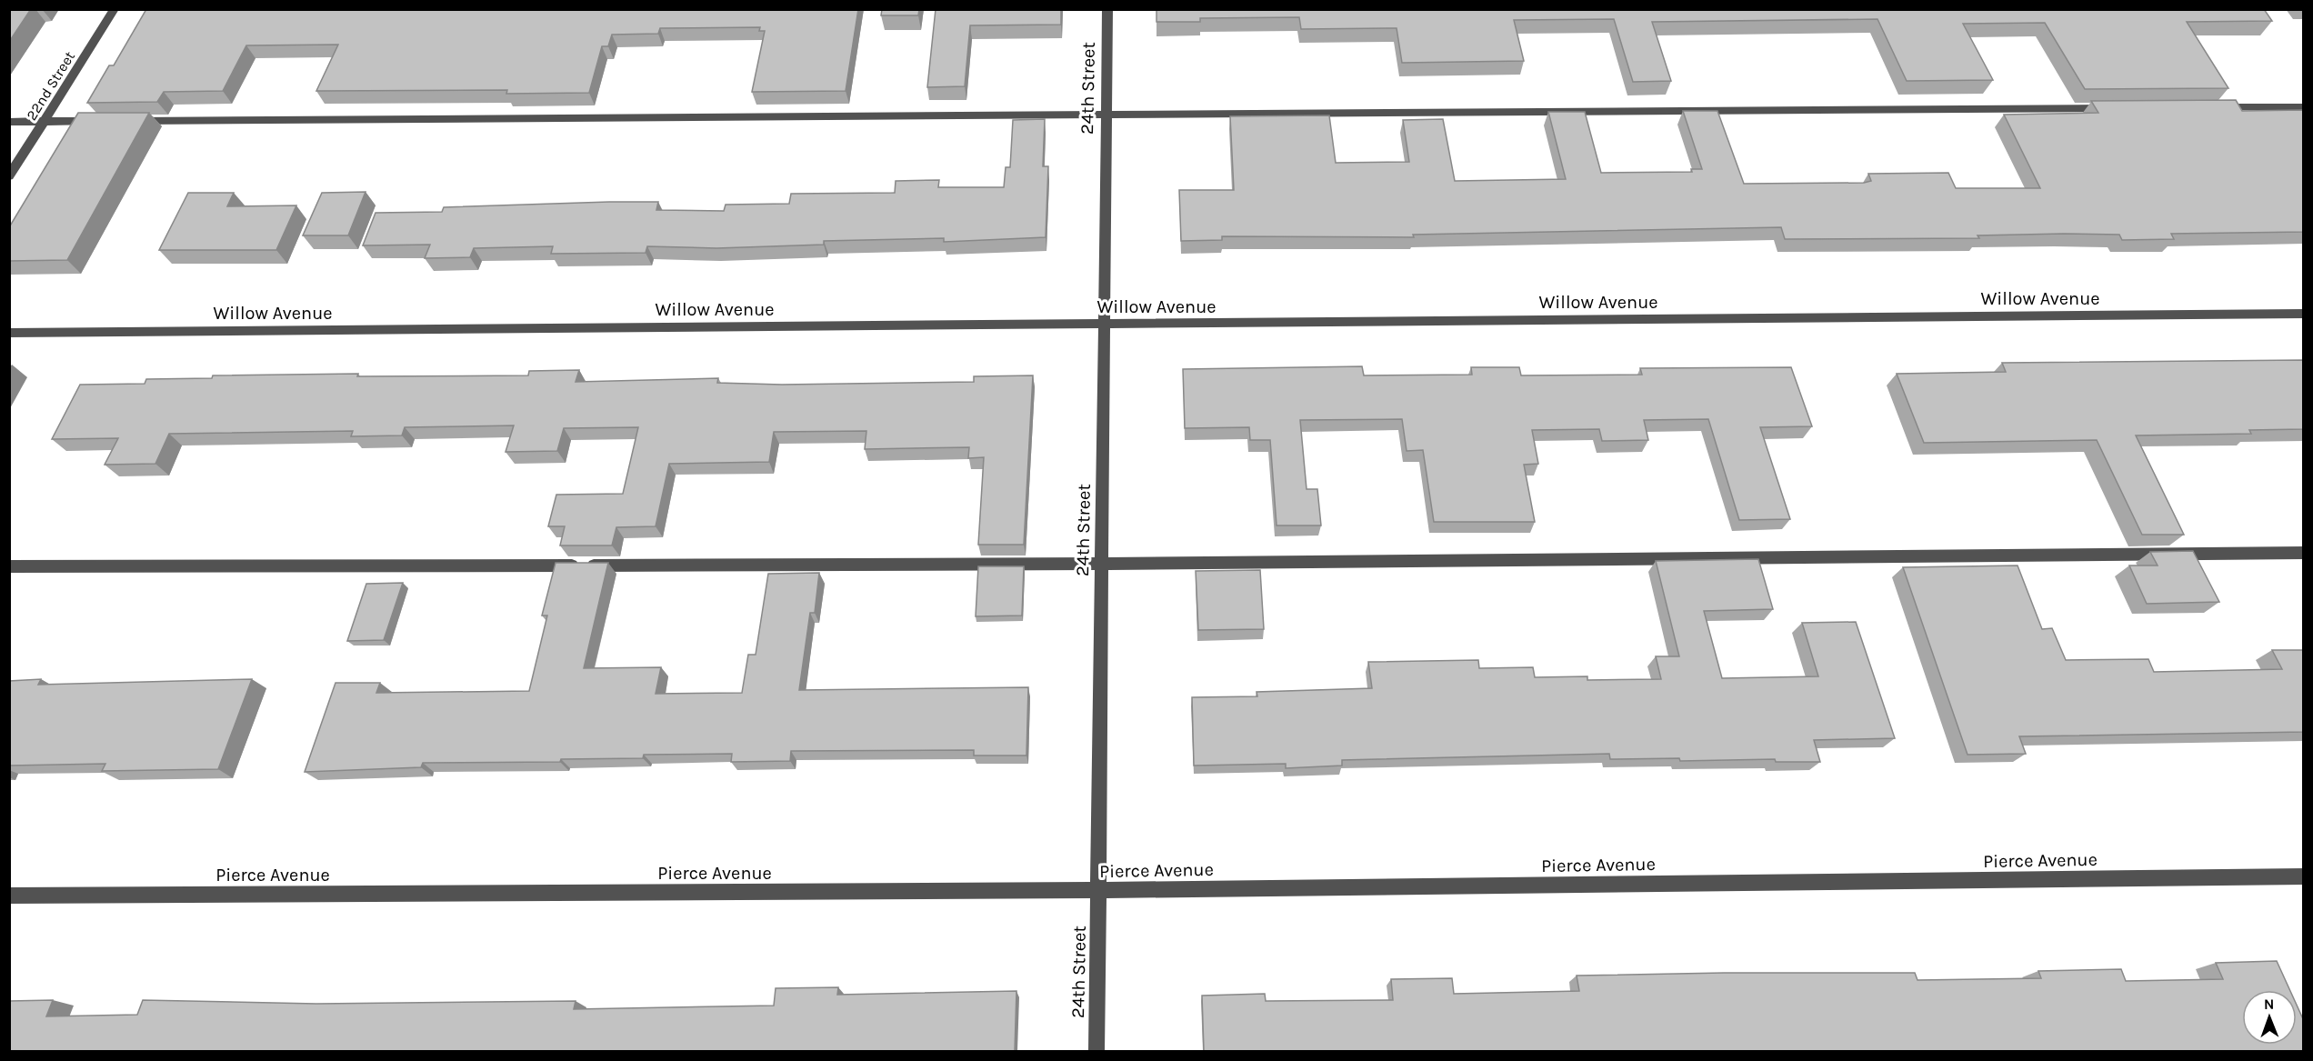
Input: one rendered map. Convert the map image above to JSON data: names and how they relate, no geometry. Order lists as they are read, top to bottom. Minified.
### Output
{"streets":{"street":["22nd Street","24th Street","Willow Avenue","Pierce Avenue"]},"crossings":[["24th Street","Willow Avenue"],["24th Street","Pierce Avenue"]],"north":"top"}
